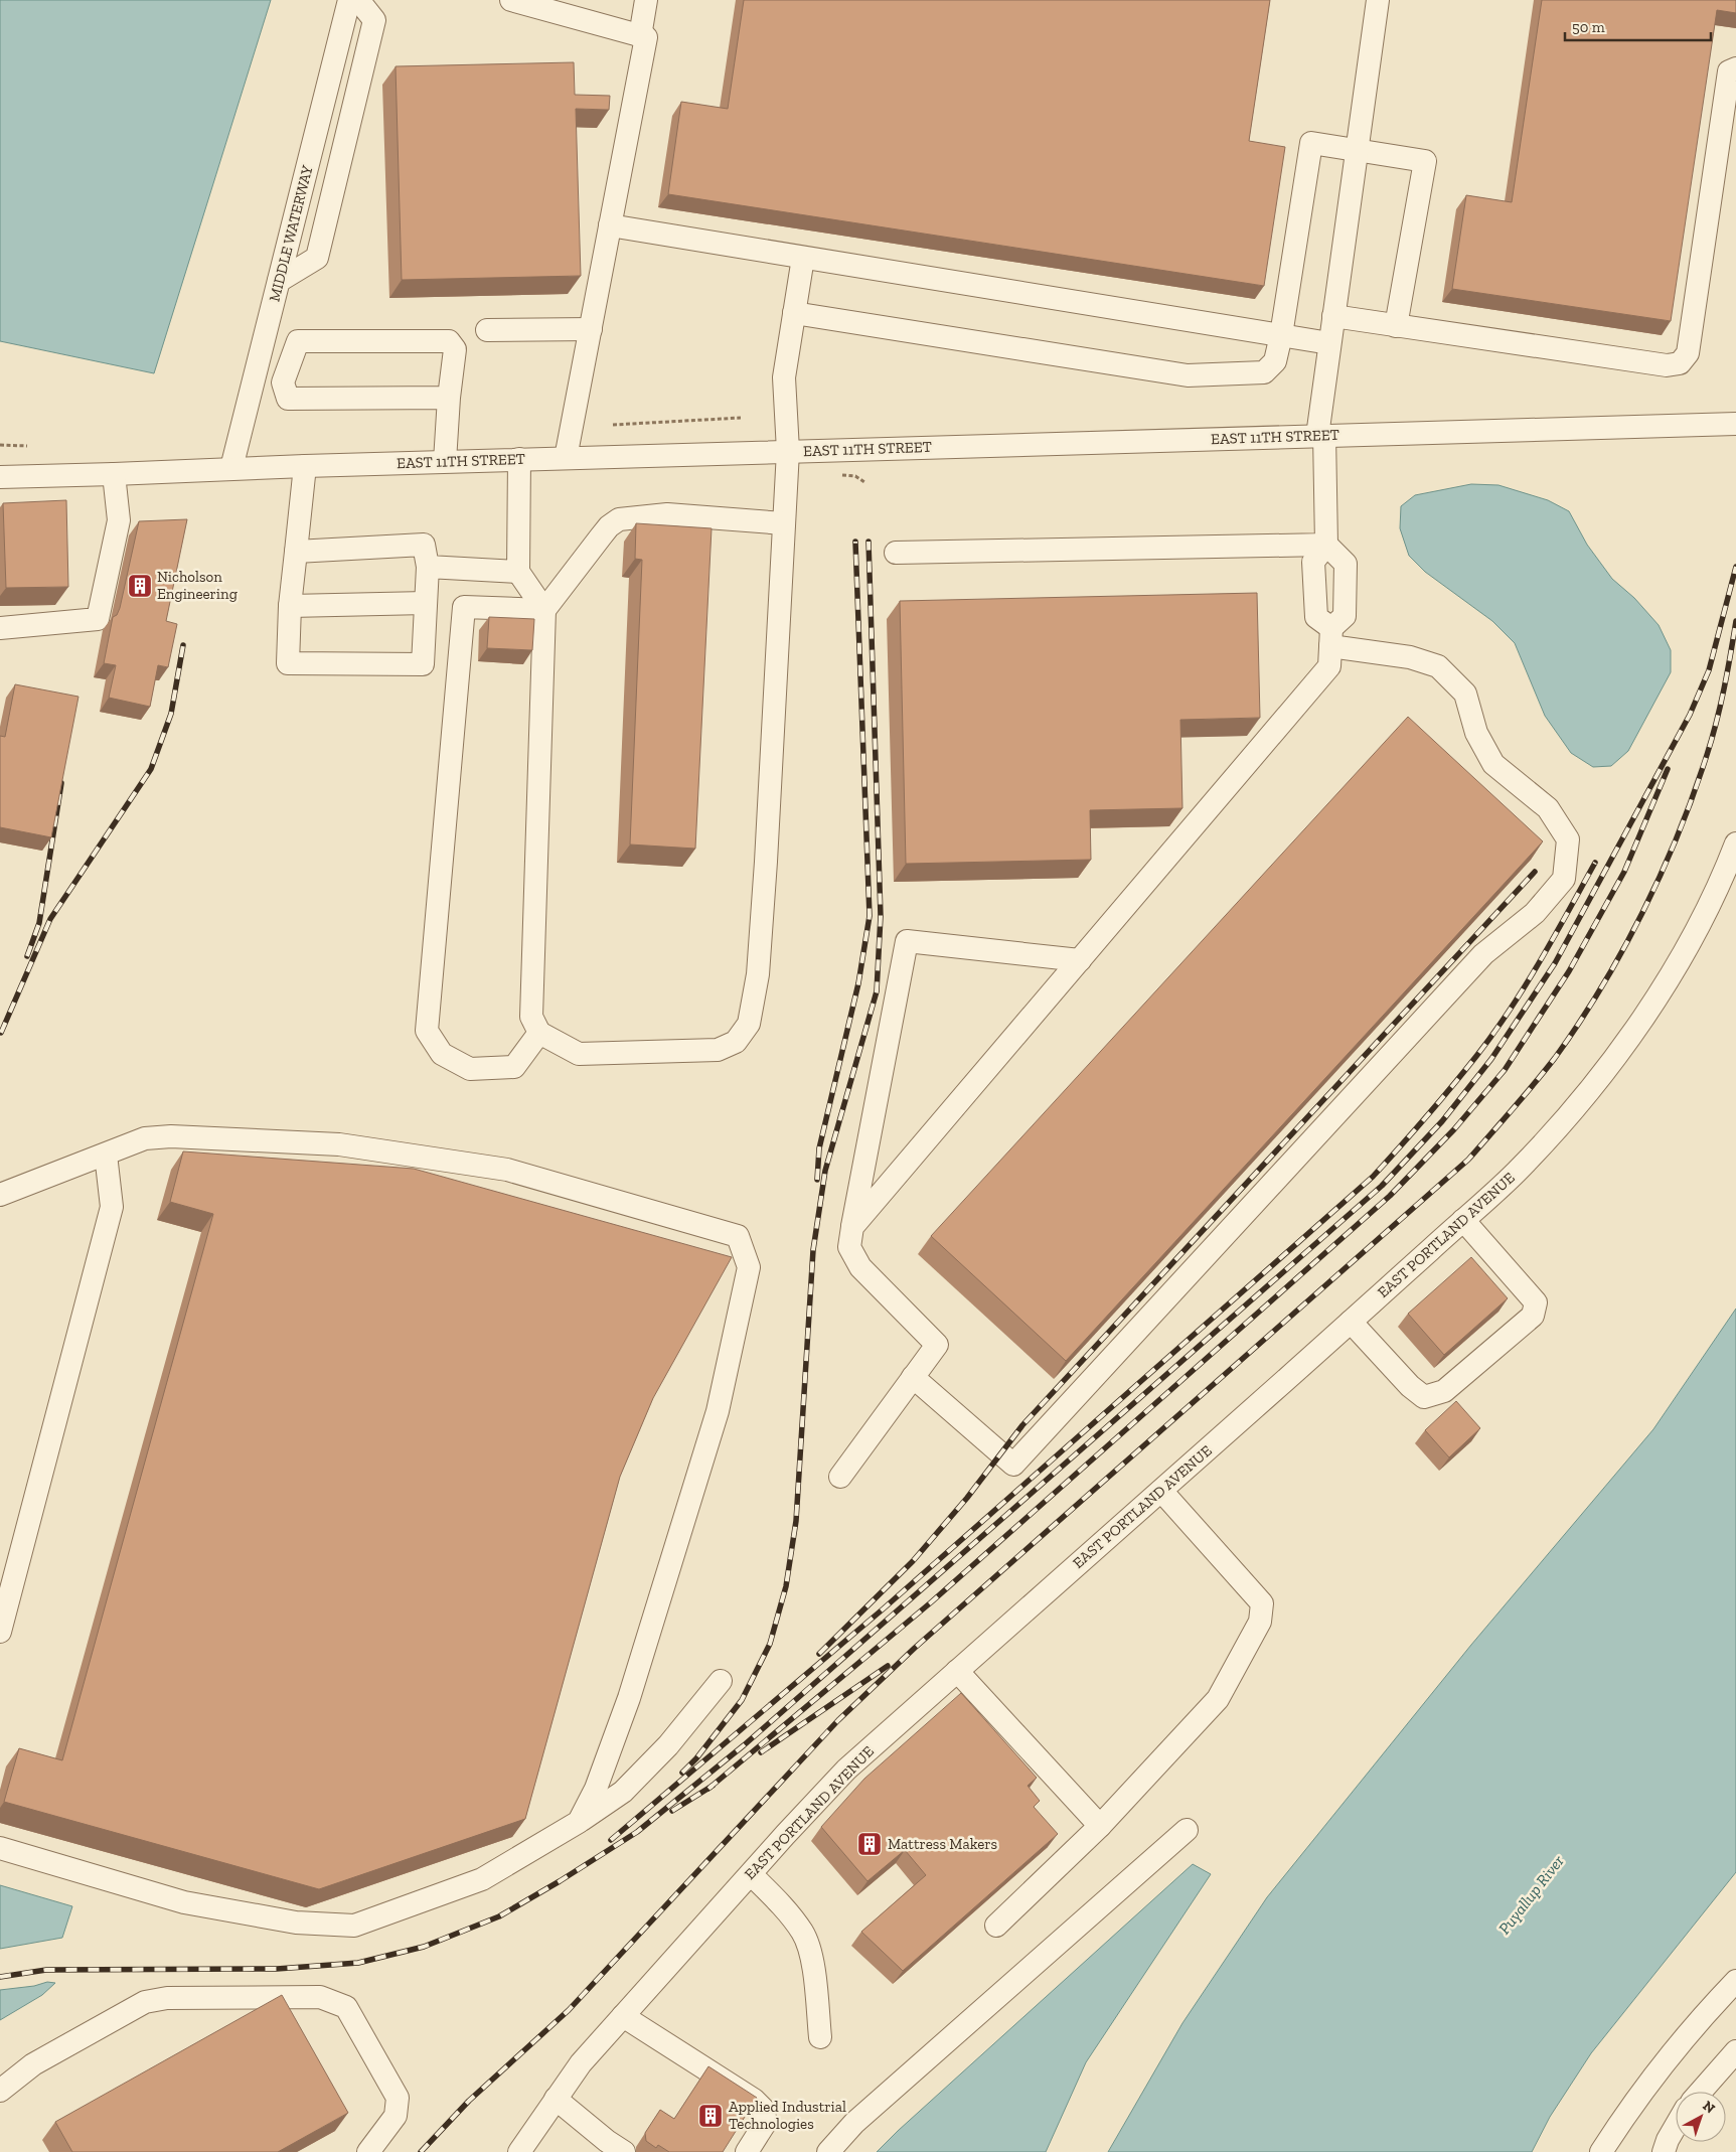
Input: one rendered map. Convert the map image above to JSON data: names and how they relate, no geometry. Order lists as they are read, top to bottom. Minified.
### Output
{"streets":{"street":["MIDDLE WATERWAY","EAST 11TH STREET","EAST PORTLAND AVENUE"]},"crossings":[["MIDDLE WATERWAY","EAST 11TH STREET"]],"water":["Puyallup River"],"places":{"building":["Nicholson Engineering","Mattress Makers","Applied Industrial Technologies"]},"scale_bar":"50 m","north":"top right"}
